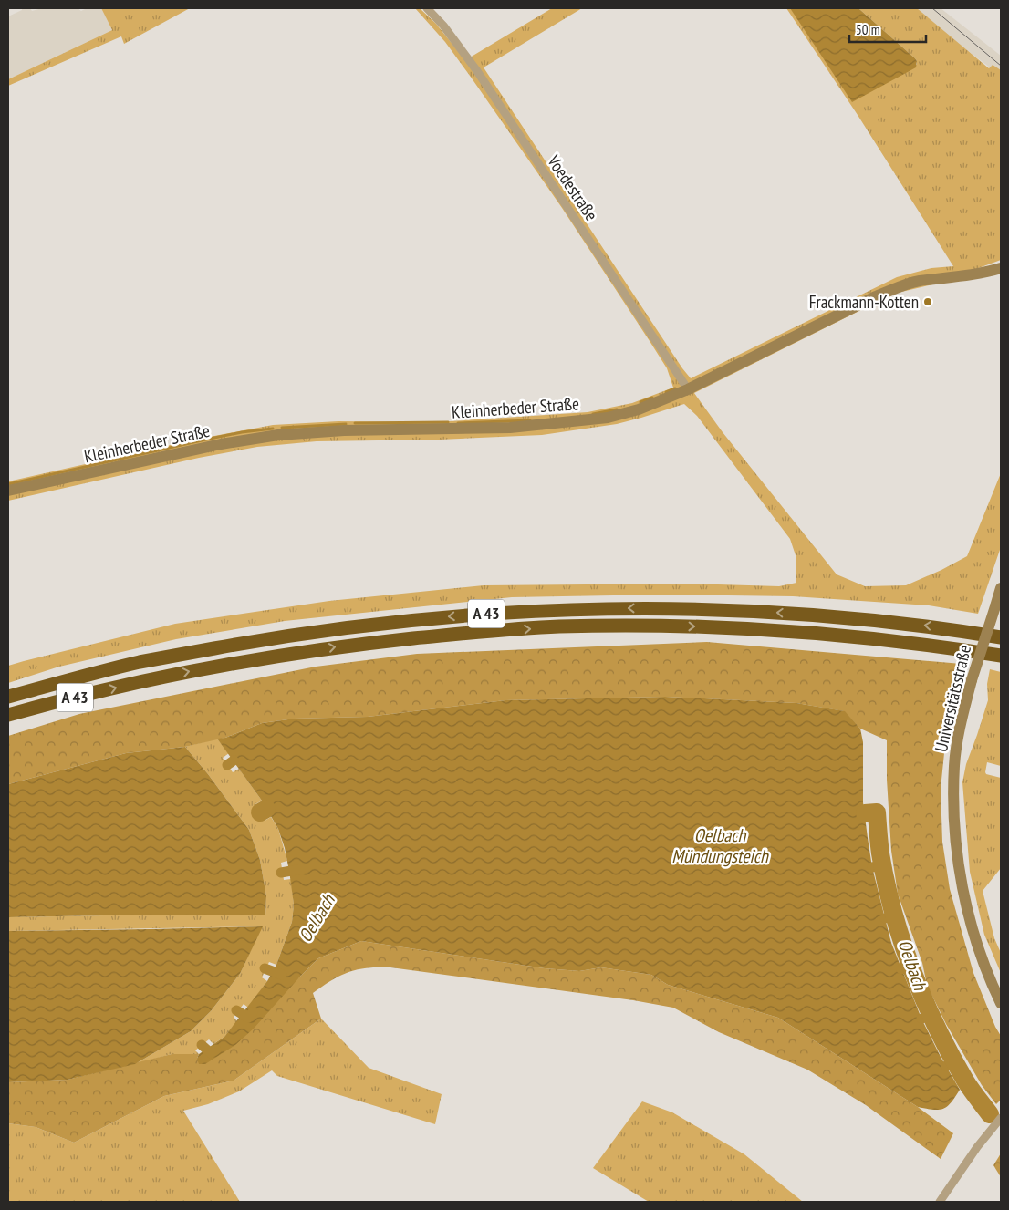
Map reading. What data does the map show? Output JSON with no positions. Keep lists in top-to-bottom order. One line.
{"streets":{"highway":["A 43"],"street":["Voedestraße","Kleinherbeder Straße","Universitätsstraße"]},"crossings":[["Voedestraße","Kleinherbeder Straße"]],"water":["Oelbach Mündungsteich","Oelbach"],"places":["Frackmann-Kotten"],"scale_bar":"50 m"}
